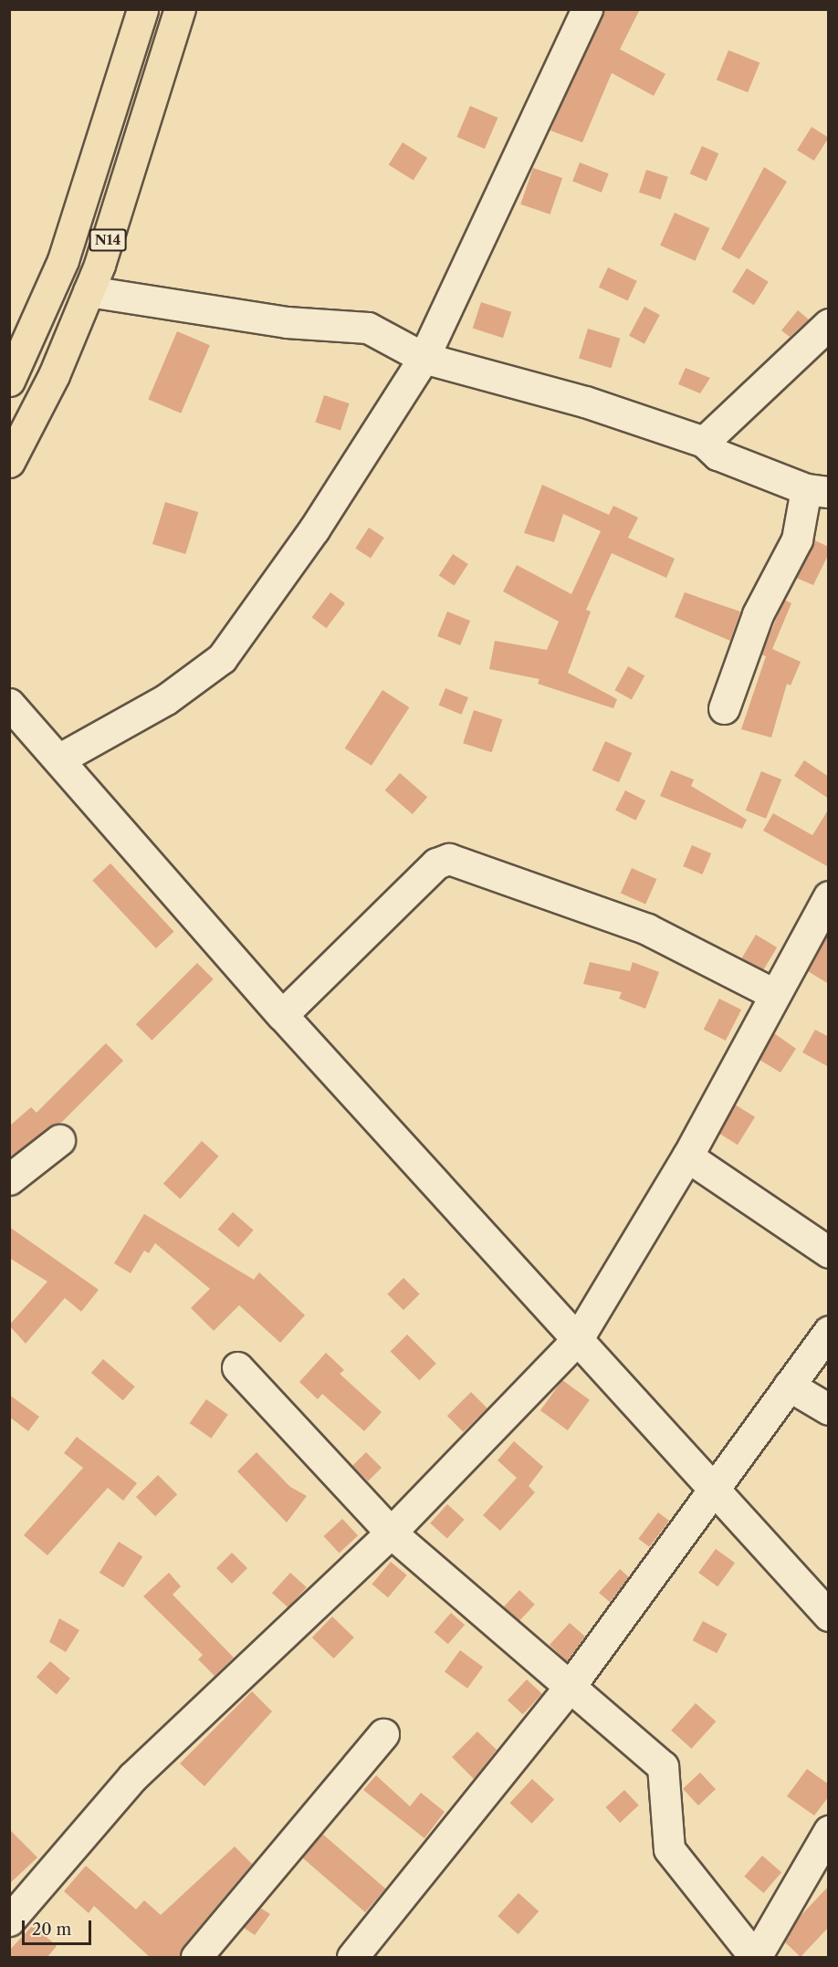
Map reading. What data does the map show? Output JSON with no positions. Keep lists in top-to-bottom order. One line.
{"streets":{"main road":["N14"]},"scale_bar":"20 m"}
